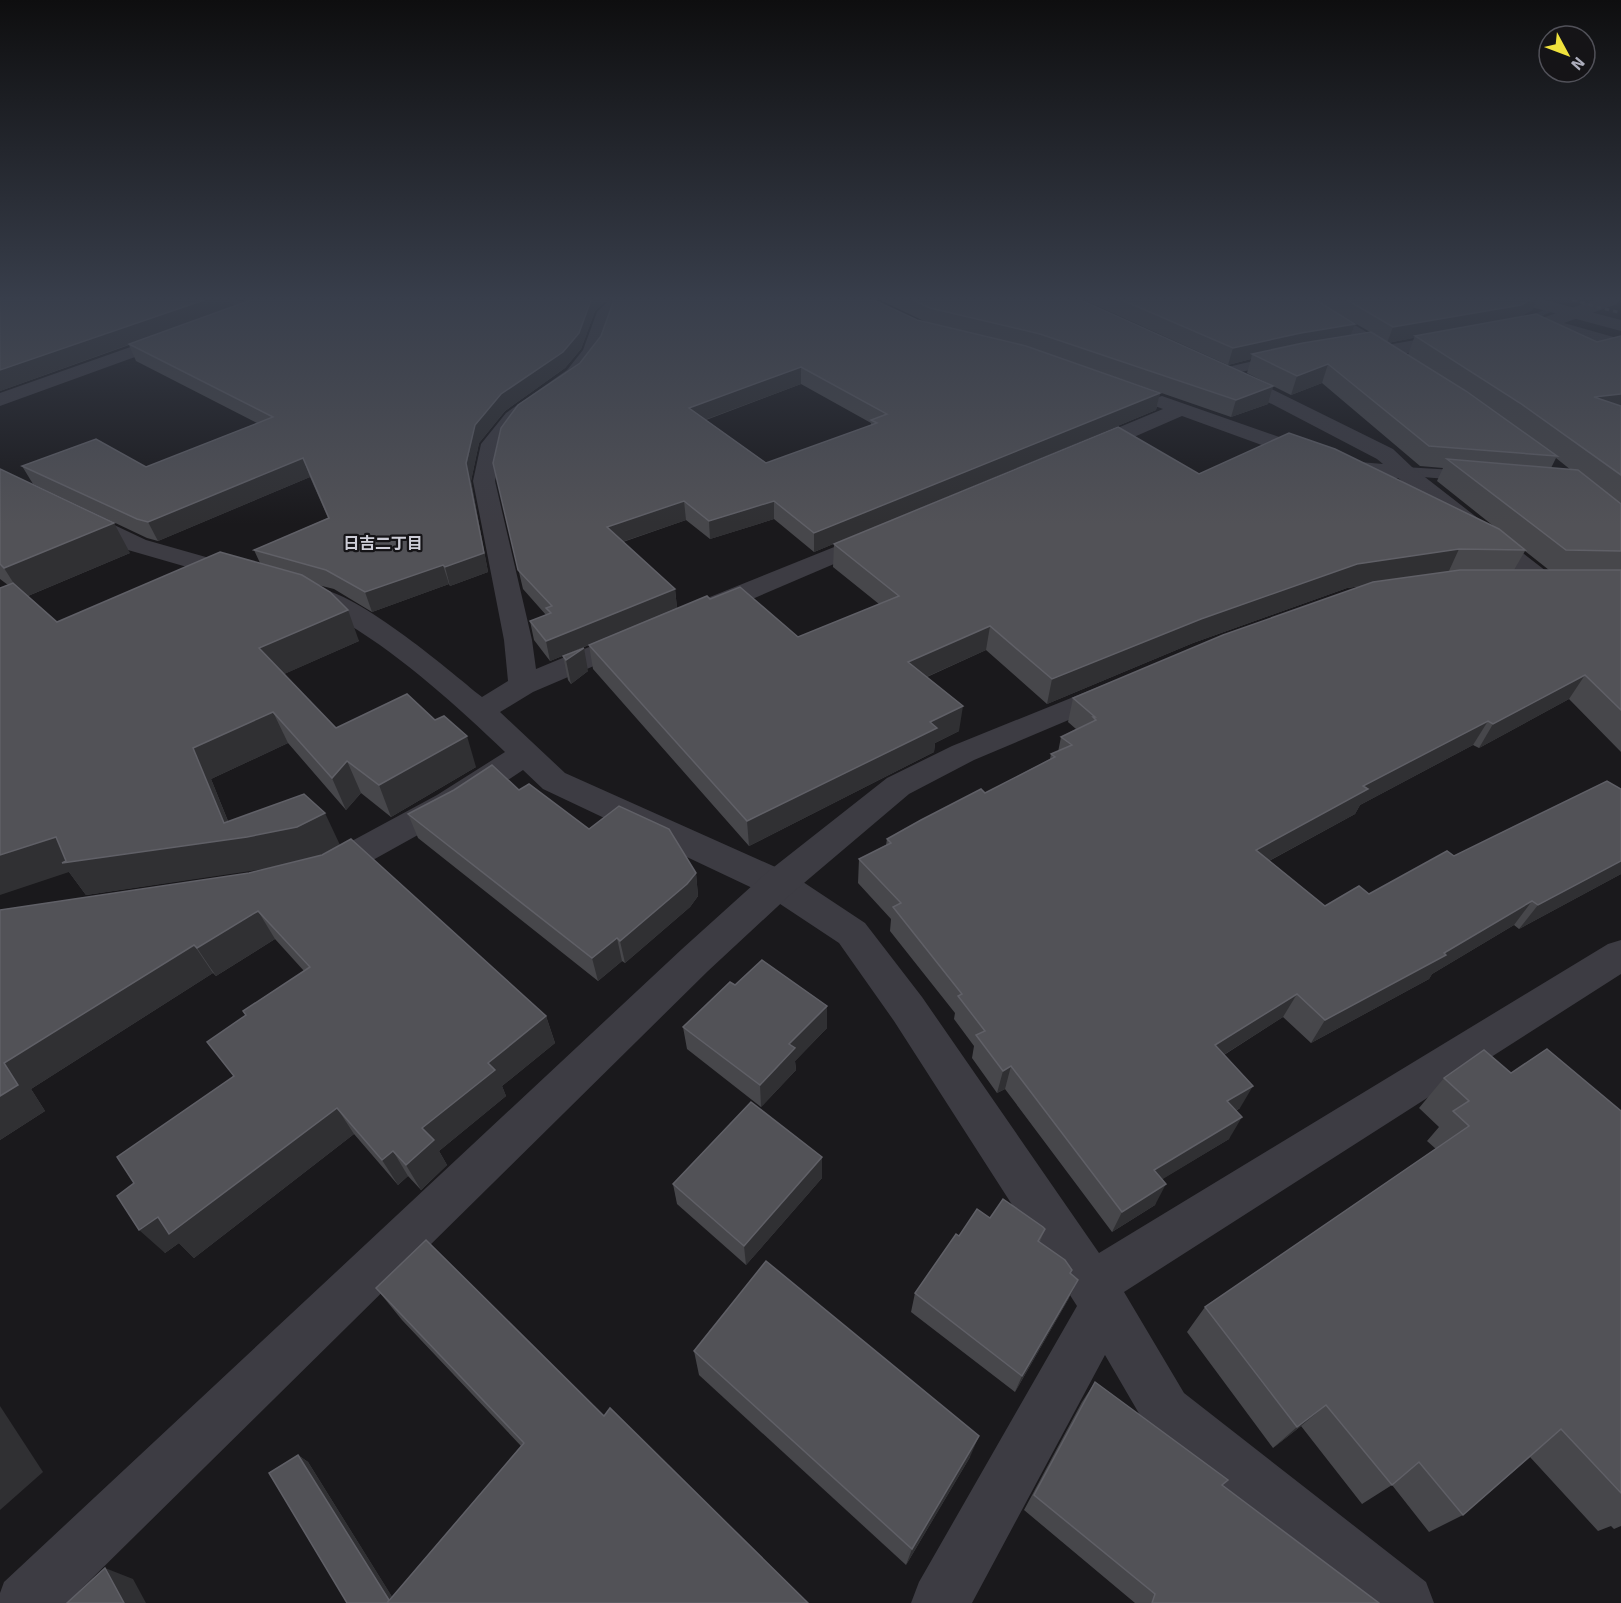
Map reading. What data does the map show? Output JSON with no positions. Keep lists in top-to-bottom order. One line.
{"districts":["日吉二丁目"],"north":"bottom right"}
